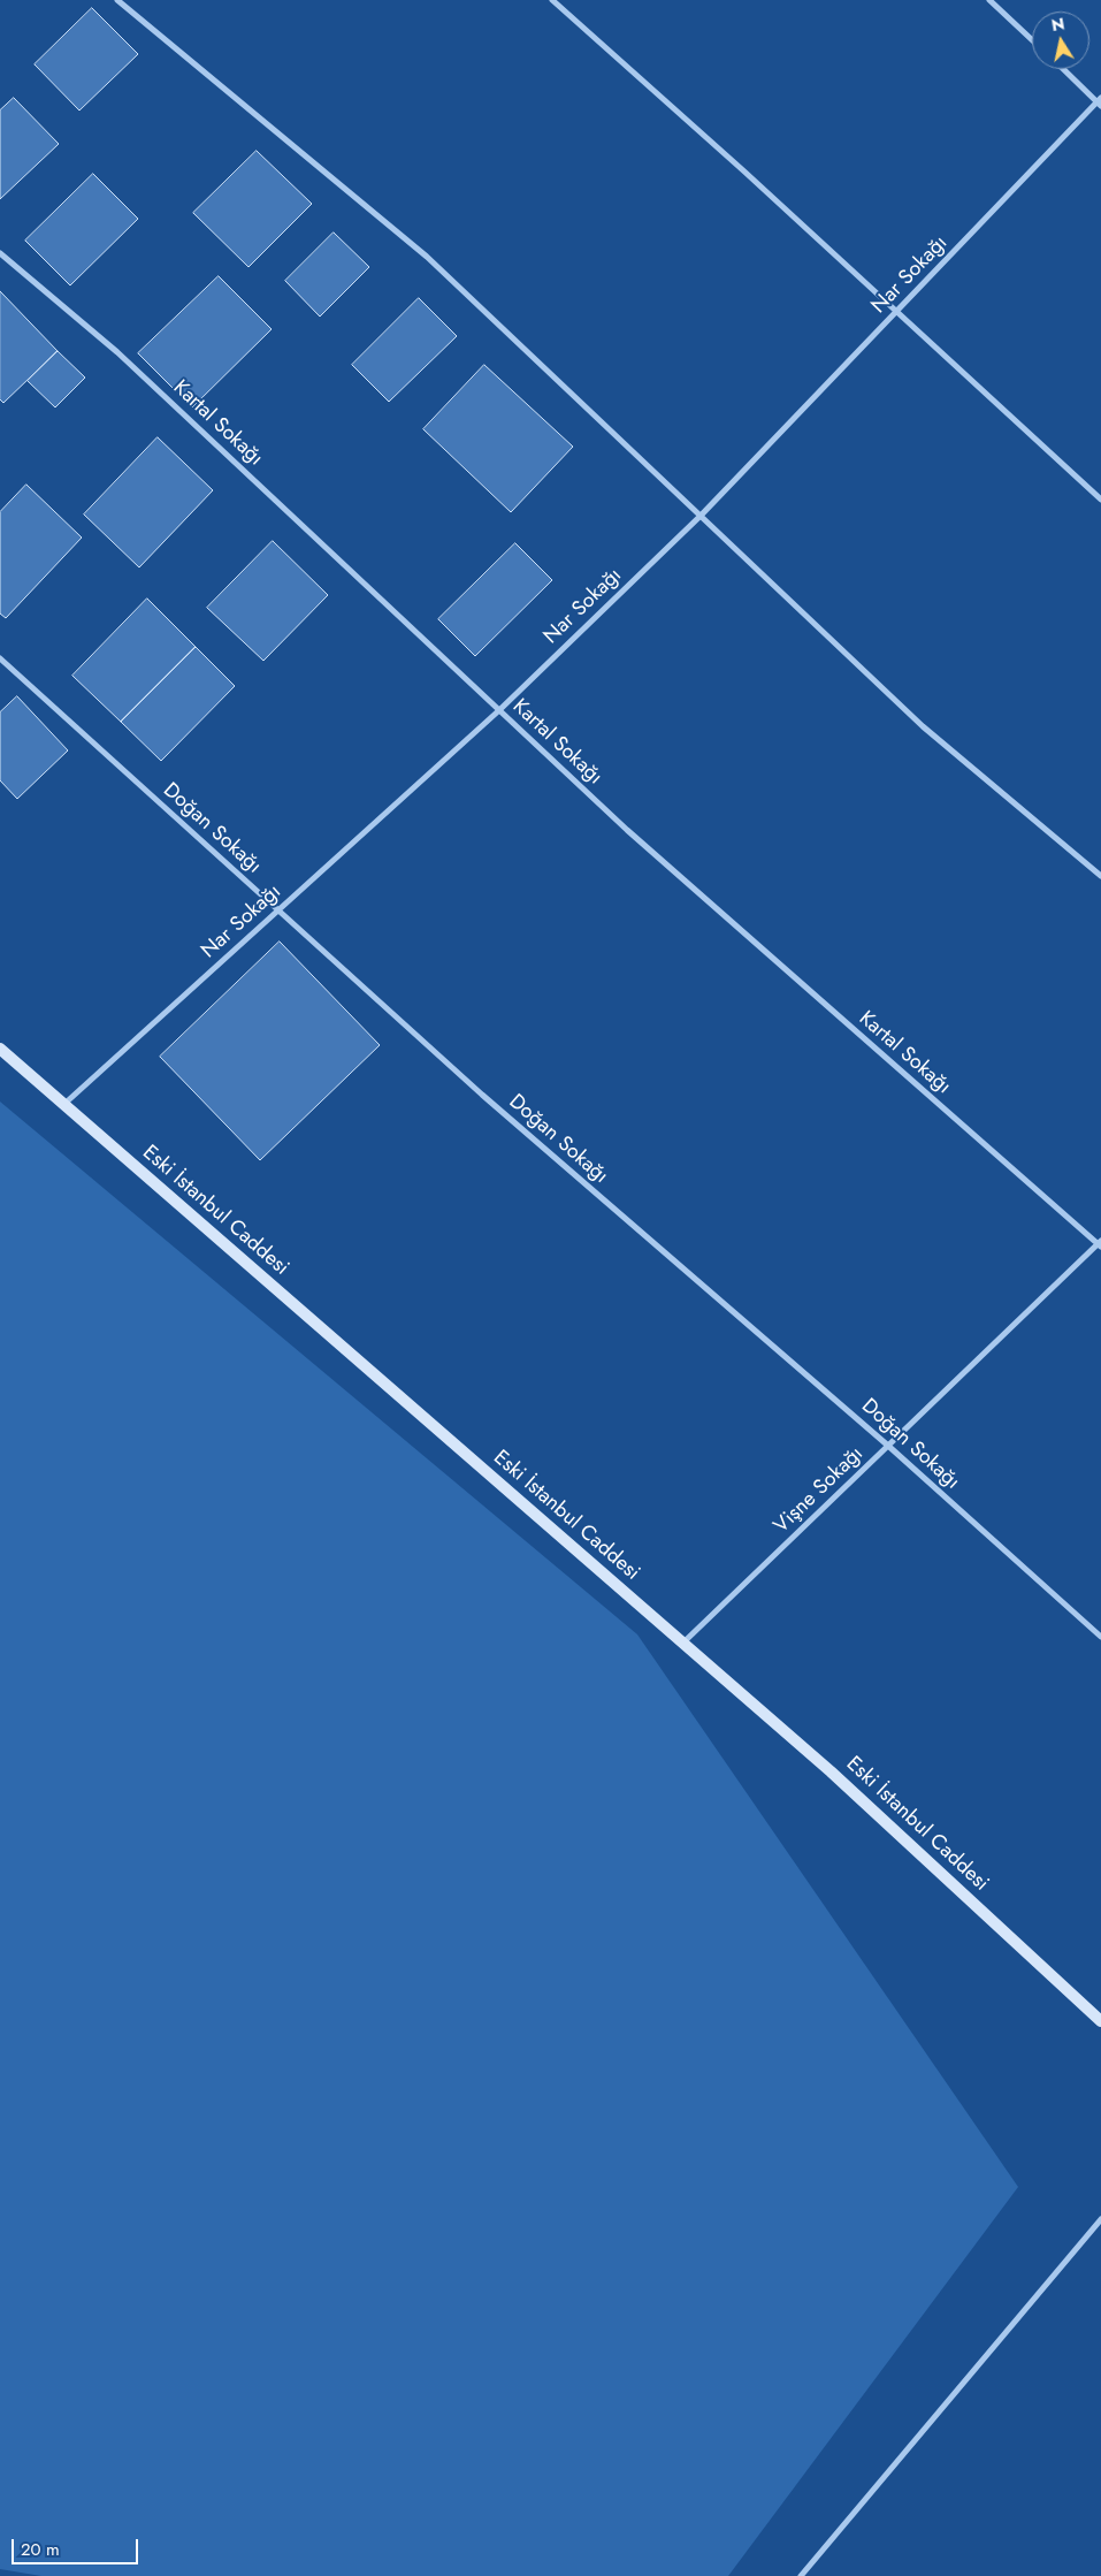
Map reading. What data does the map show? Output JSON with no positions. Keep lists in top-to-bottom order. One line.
{"streets":{"main road":["Eski İstanbul Caddesi"],"street":["Nar Sokağı","Kartal Sokağı","Doğan Sokağı","Vişne Sokağı"]},"crossings":[["Nar Sokağı","Kartal Sokağı"],["Nar Sokağı","Doğan Sokağı"],["Nar Sokağı","Eski İstanbul Caddesi"],["Kartal Sokağı","Vişne Sokağı"],["Doğan Sokağı","Vişne Sokağı"],["Eski İstanbul Caddesi","Vişne Sokağı"]],"scale_bar":"20 m","north":"top"}
